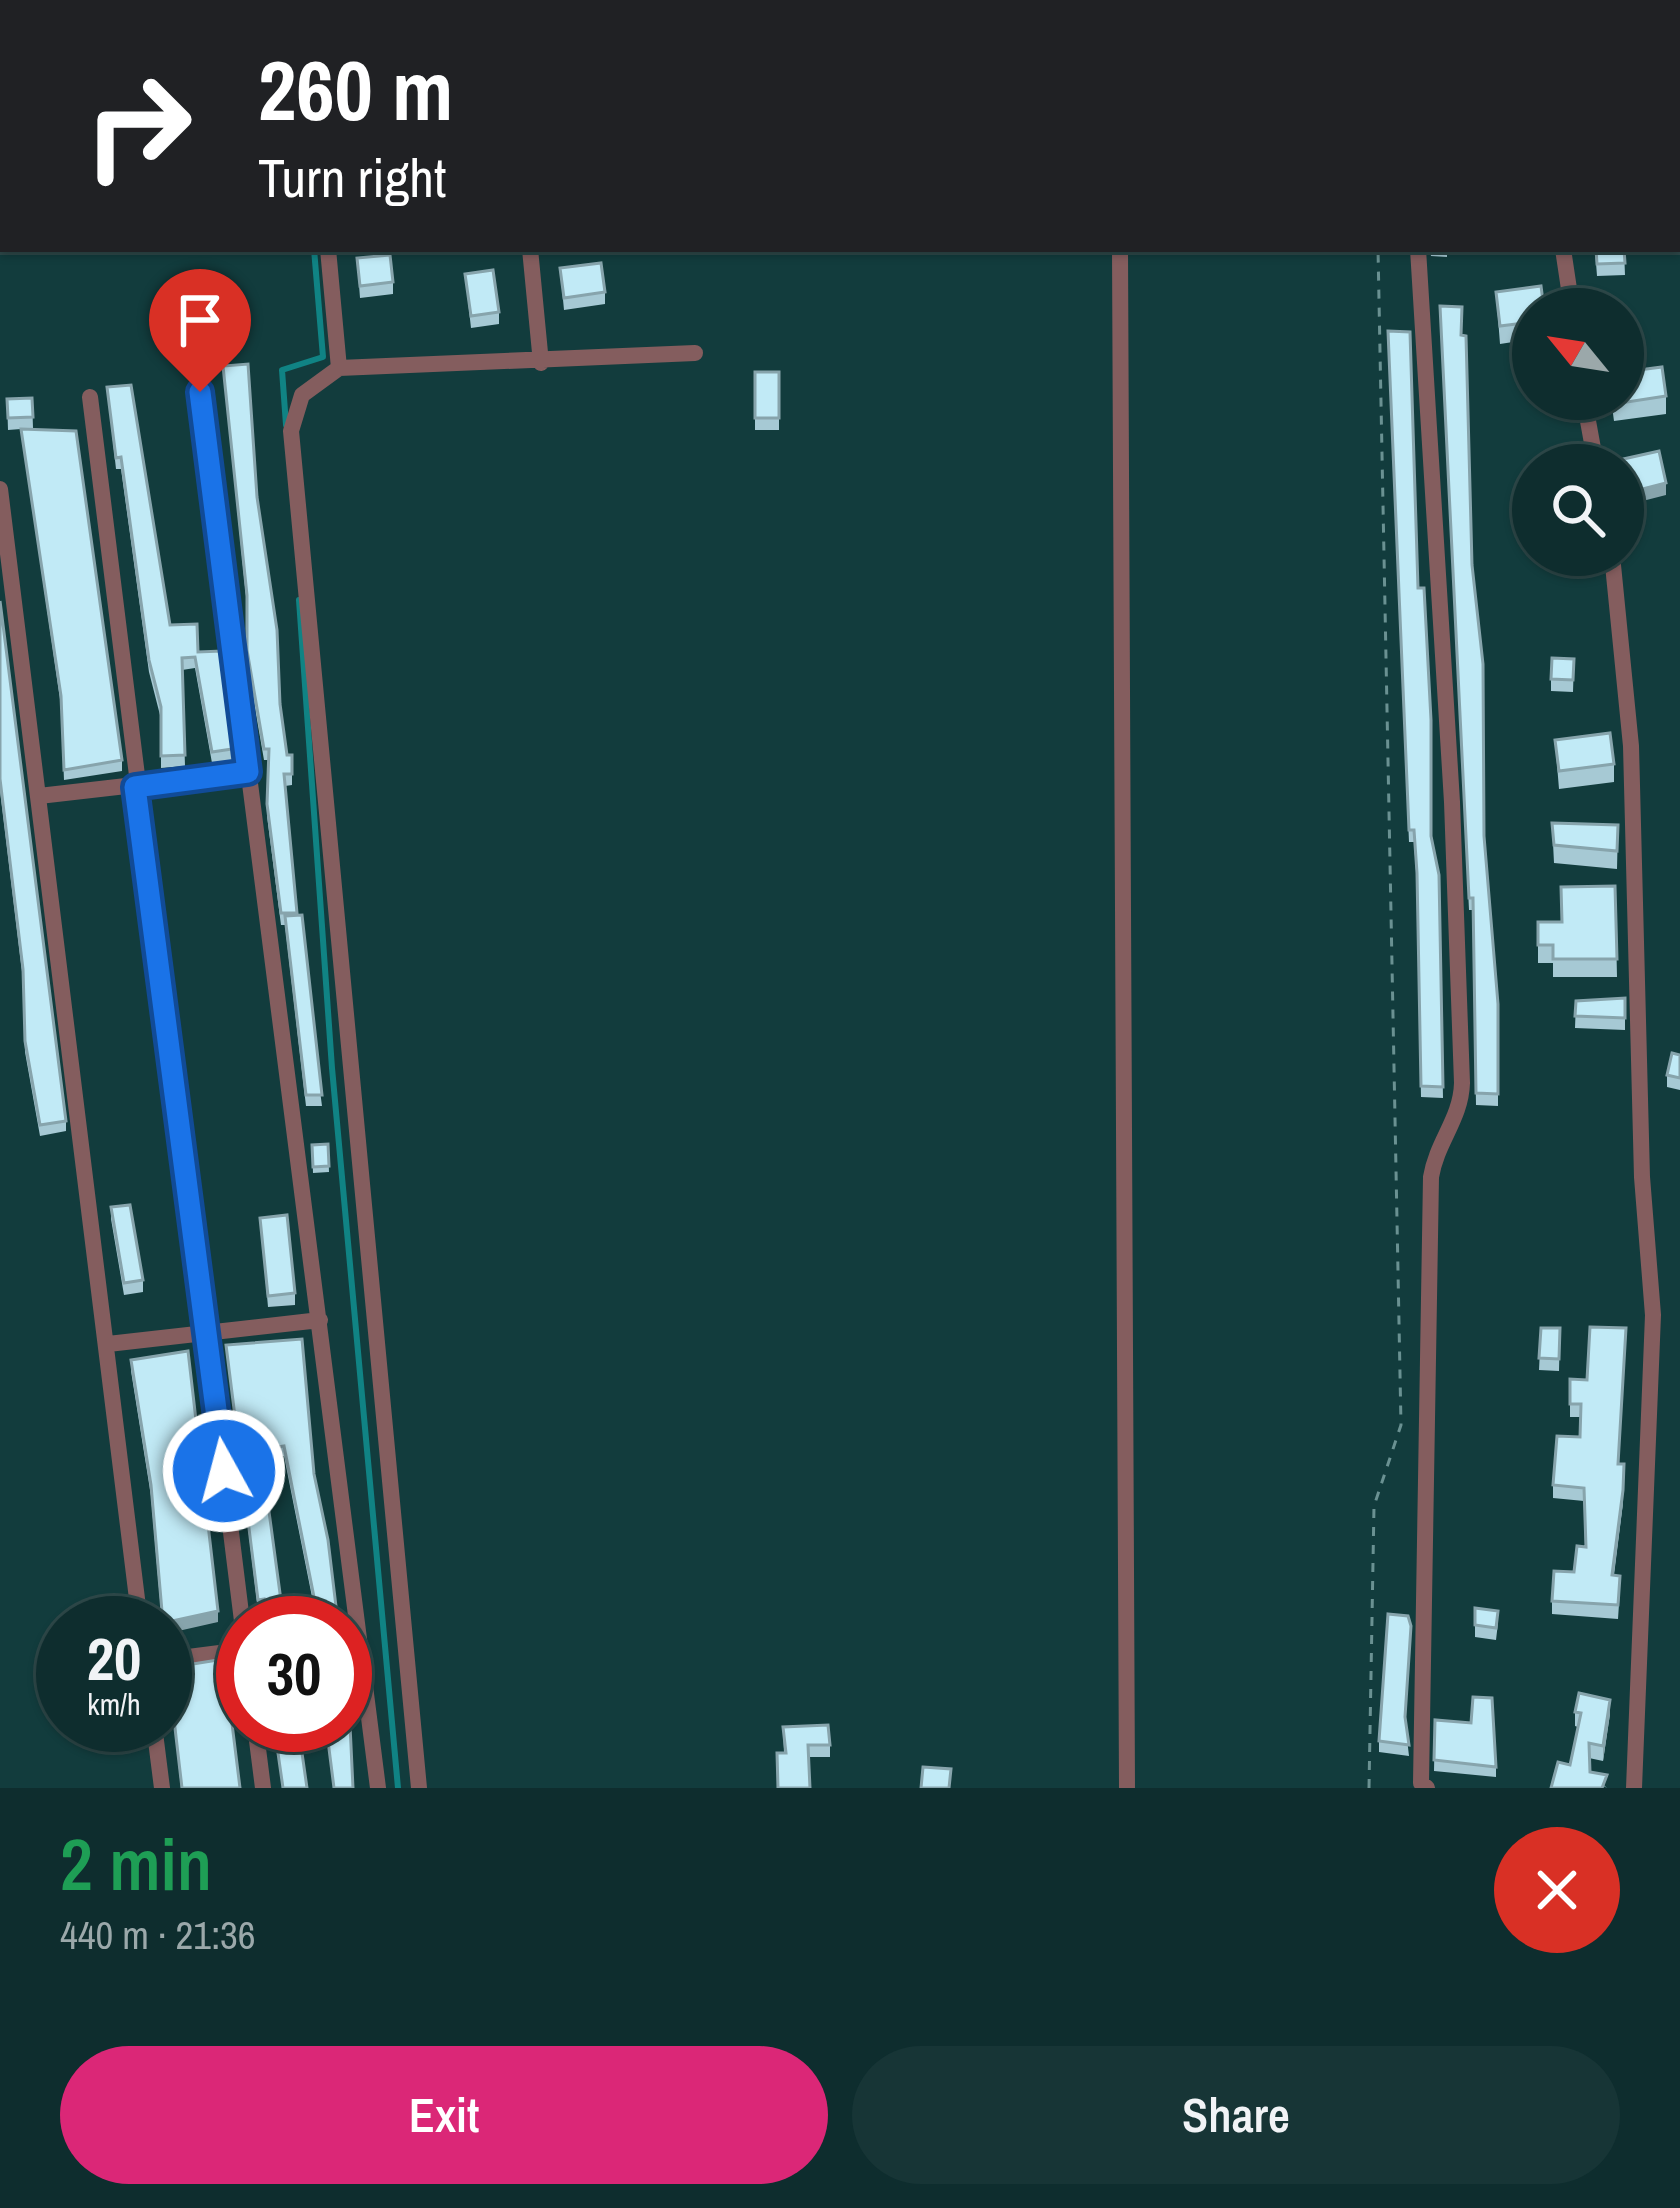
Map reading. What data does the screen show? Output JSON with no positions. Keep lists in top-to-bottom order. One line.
{"north":"top left","page":{"turn":["260 m","Turn right"],"speed":"20 km/h","limit":"30","heading":["2 min","440 m · 21:36"],"buttons":["Exit","Share"]}}
